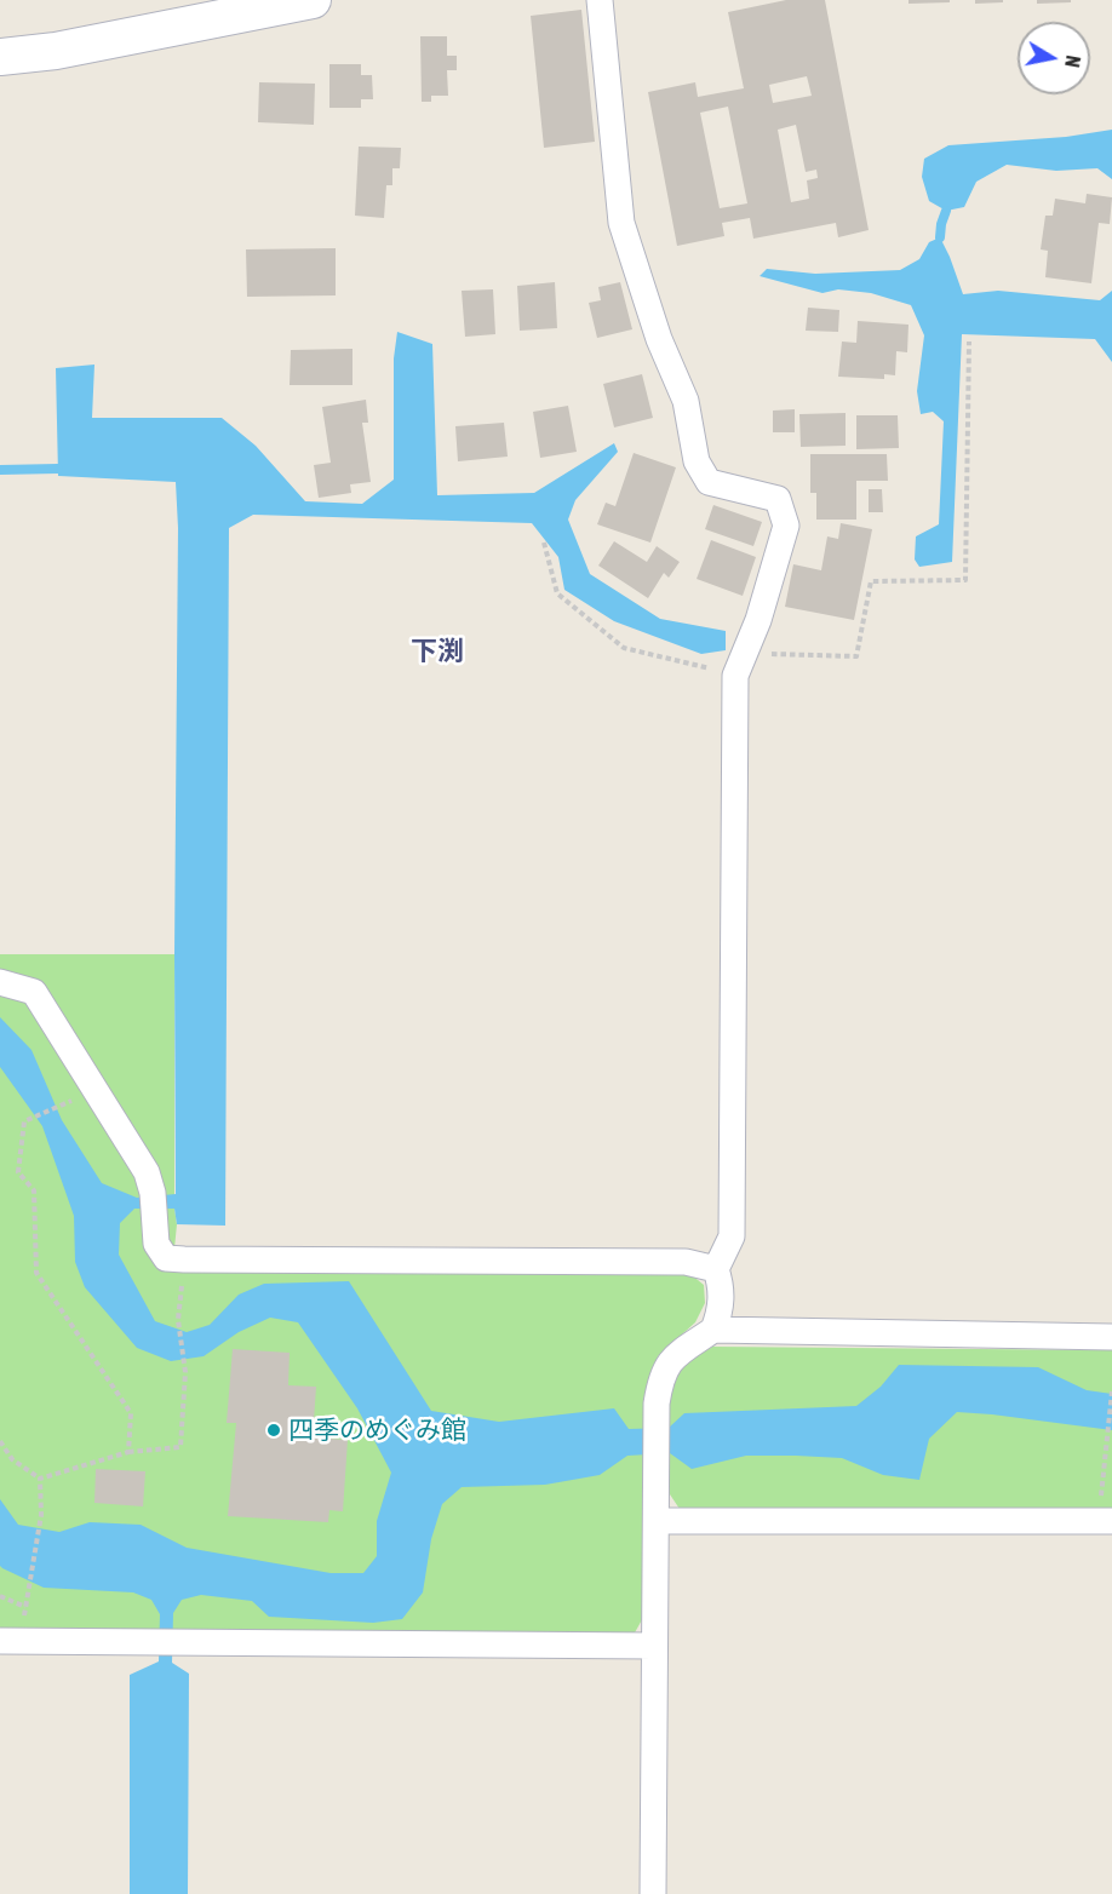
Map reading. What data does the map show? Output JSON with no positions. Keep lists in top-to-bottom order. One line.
{"districts":["下渕"],"places":["四季のめぐみ館"],"north":"right"}
